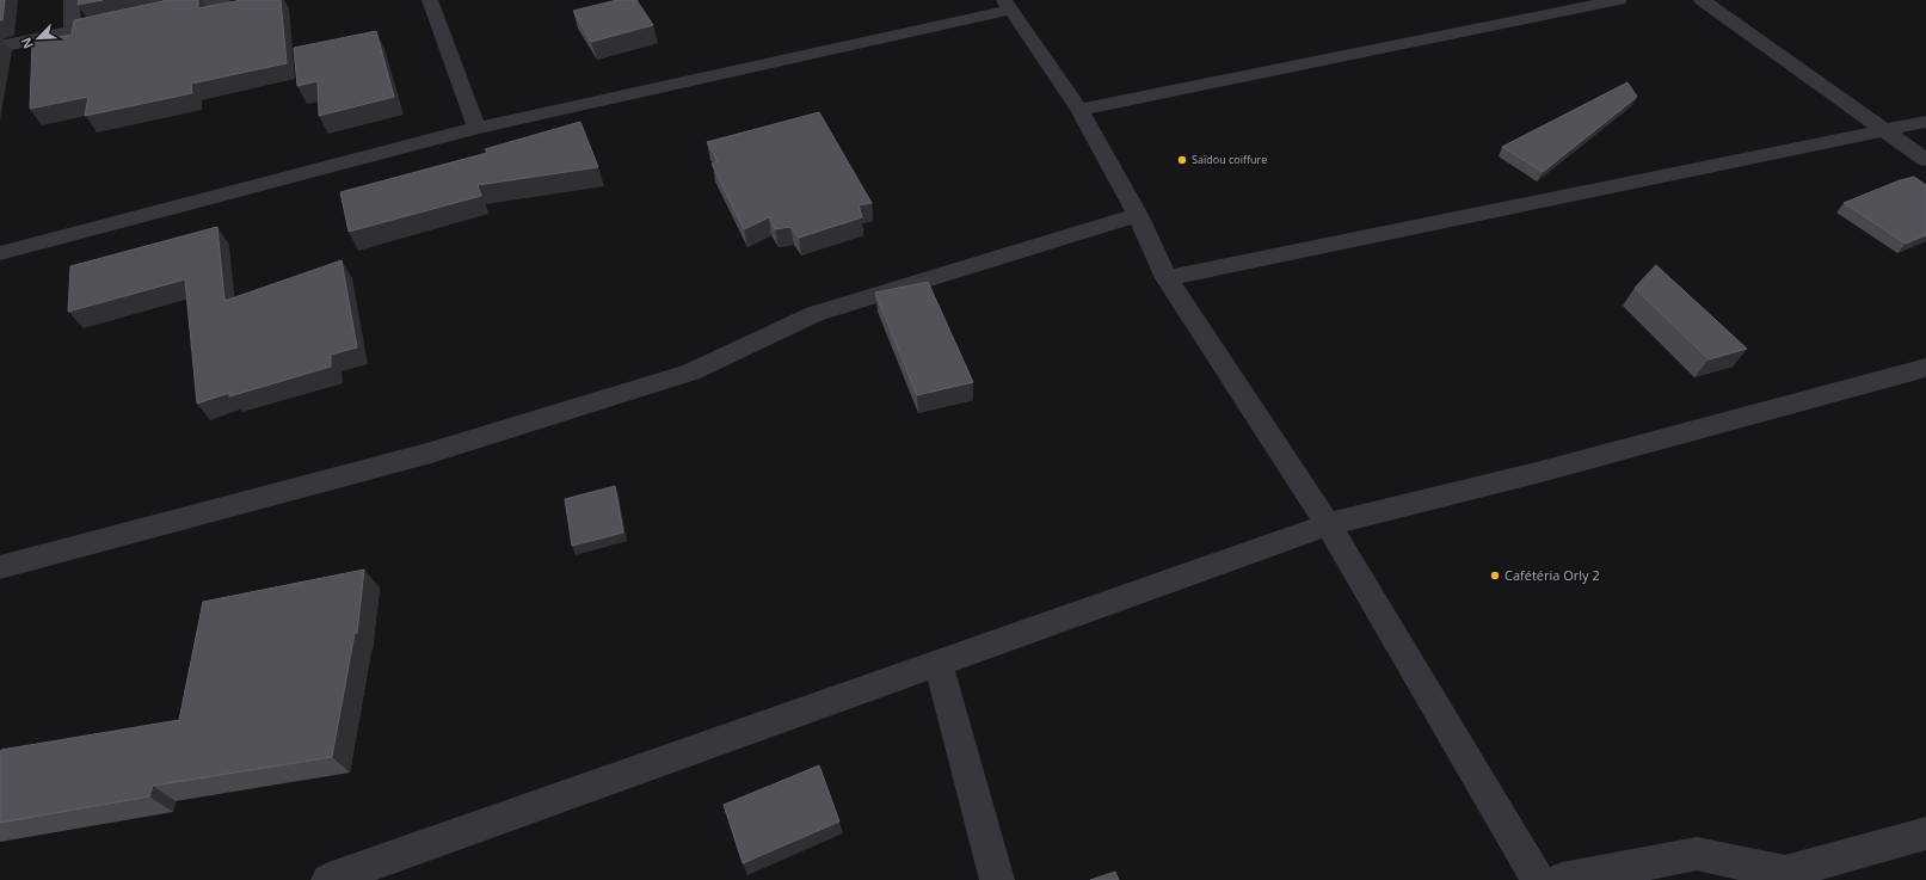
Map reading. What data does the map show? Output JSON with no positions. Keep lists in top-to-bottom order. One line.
{"places":["Saïdou coiffure","Cafétéria Orly 2"],"north":"bottom left"}
